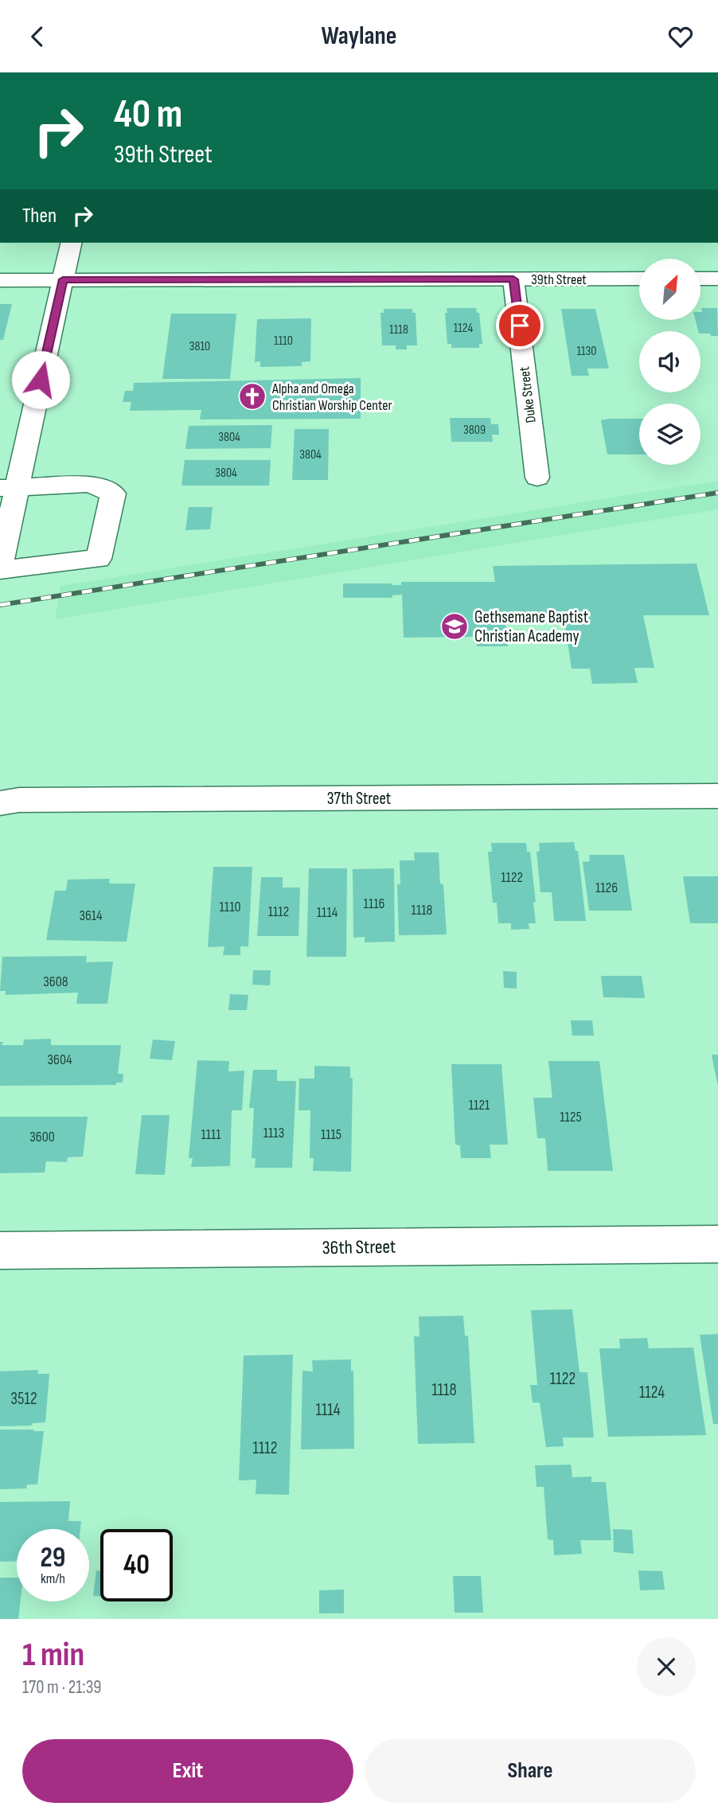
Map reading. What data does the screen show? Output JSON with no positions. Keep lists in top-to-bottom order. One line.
{"streets":{"street":["39th Street","Duke Street","37th Street","36th Street"]},"crossings":[["39th Street","Duke Street"]],"places":{"church":["Alpha and Omega Christian Worship Center"],"school or university":["Gethsemane Baptist Christian Academy"]},"house_numbers":["1124","1118","1110","3810","1130","3809","3804","3804","3804","1122","1126","1116","1110","1118","1112","1114","3614","3608","3604","1121","1125","1113","1111","1115","3600","1122","1118","1124","3512","1114","1112"],"north":"top right","page":{"header":"Waylane","turn":["40 m","39th Street"],"then":"Then","speed":"29 km/h","limit":"40","heading":["1 min","170 m · 21:39"],"buttons":["Exit","Share"]}}
